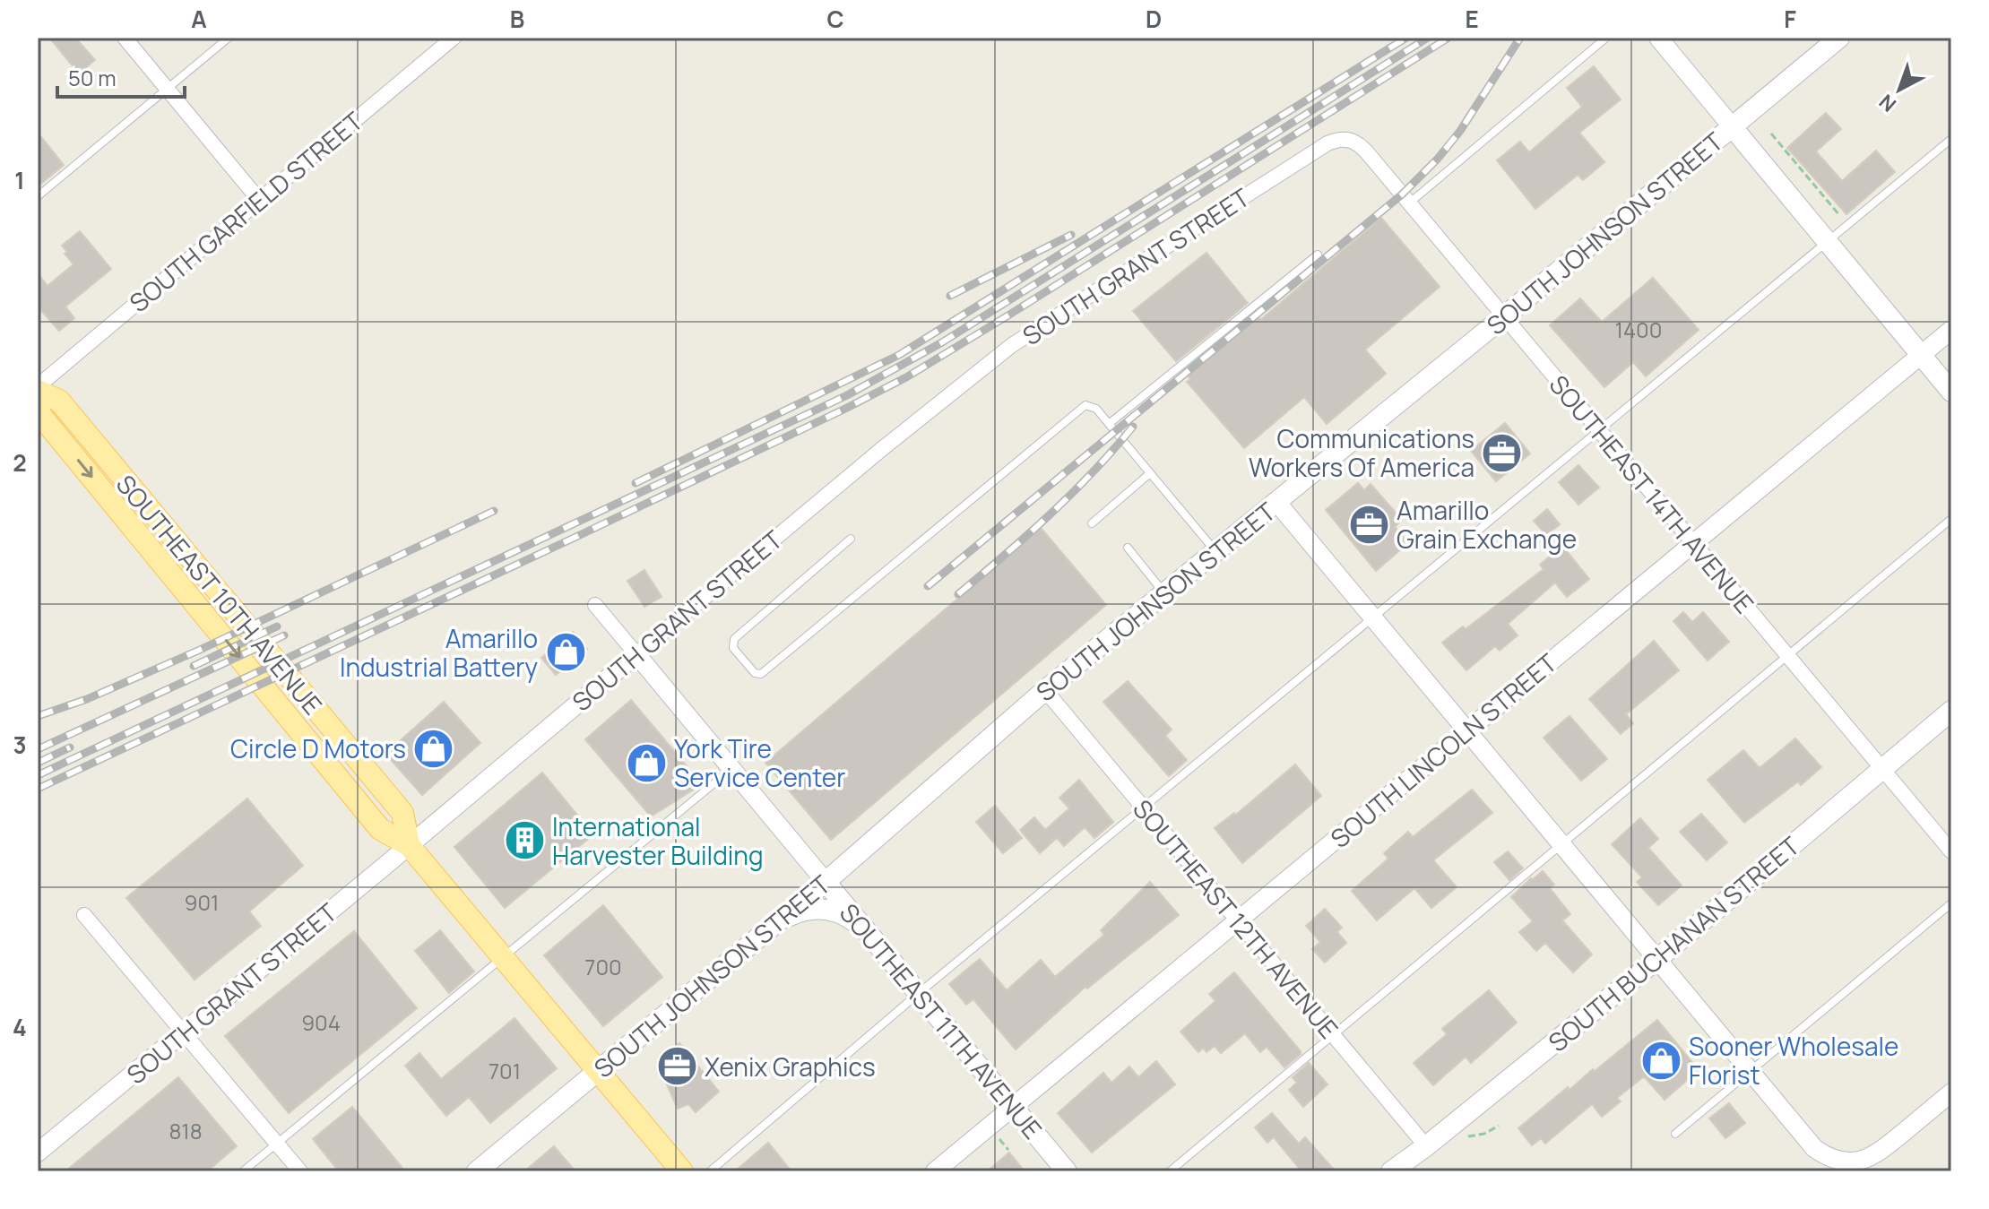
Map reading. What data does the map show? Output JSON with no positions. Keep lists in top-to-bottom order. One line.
{"streets":{"main road":["SOUTH JOHNSON STREET","SOUTHEAST 10TH AVENUE","SOUTH BUCHANAN STREET","SOUTHEAST 11TH AVENUE"],"street":["SOUTH GARFIELD STREET","SOUTH GRANT STREET","SOUTHEAST 14TH AVENUE","SOUTH LINCOLN STREET","SOUTHEAST 12TH AVENUE"]},"crossings":[["SOUTH GARFIELD STREET","SOUTHEAST 10TH AVENUE"],["SOUTH JOHNSON STREET","SOUTHEAST 14TH AVENUE"],["SOUTH JOHNSON STREET","SOUTHEAST 10TH AVENUE"],["SOUTH JOHNSON STREET","SOUTHEAST 12TH AVENUE"],["SOUTH JOHNSON STREET","SOUTHEAST 11TH AVENUE"],["SOUTH GRANT STREET","SOUTHEAST 14TH AVENUE"],["SOUTH GRANT STREET","SOUTHEAST 10TH AVENUE"],["SOUTH GRANT STREET","SOUTHEAST 11TH AVENUE"],["SOUTHEAST 14TH AVENUE","SOUTH LINCOLN STREET"],["SOUTHEAST 14TH AVENUE","SOUTH BUCHANAN STREET"],["SOUTH LINCOLN STREET","SOUTHEAST 12TH AVENUE"],["SOUTH LINCOLN STREET","SOUTHEAST 11TH AVENUE"],["SOUTHEAST 12TH AVENUE","SOUTH BUCHANAN STREET"]],"places":{"office":["Communications Workers Of America","Amarillo Grain Exchange","Xenix Graphics"],"shop":["Amarillo Industrial Battery","Circle D Motors","York Tire Service Center","Sooner Wholesale Florist"],"building":["International Harvester Building"]},"house_numbers":["1400","901","700","904","701","818"],"scale_bar":"50 m","north":"bottom left","grid":{"columns":["A","B","C","D","E","F"],"rows":["1","2","3","4"]}}
